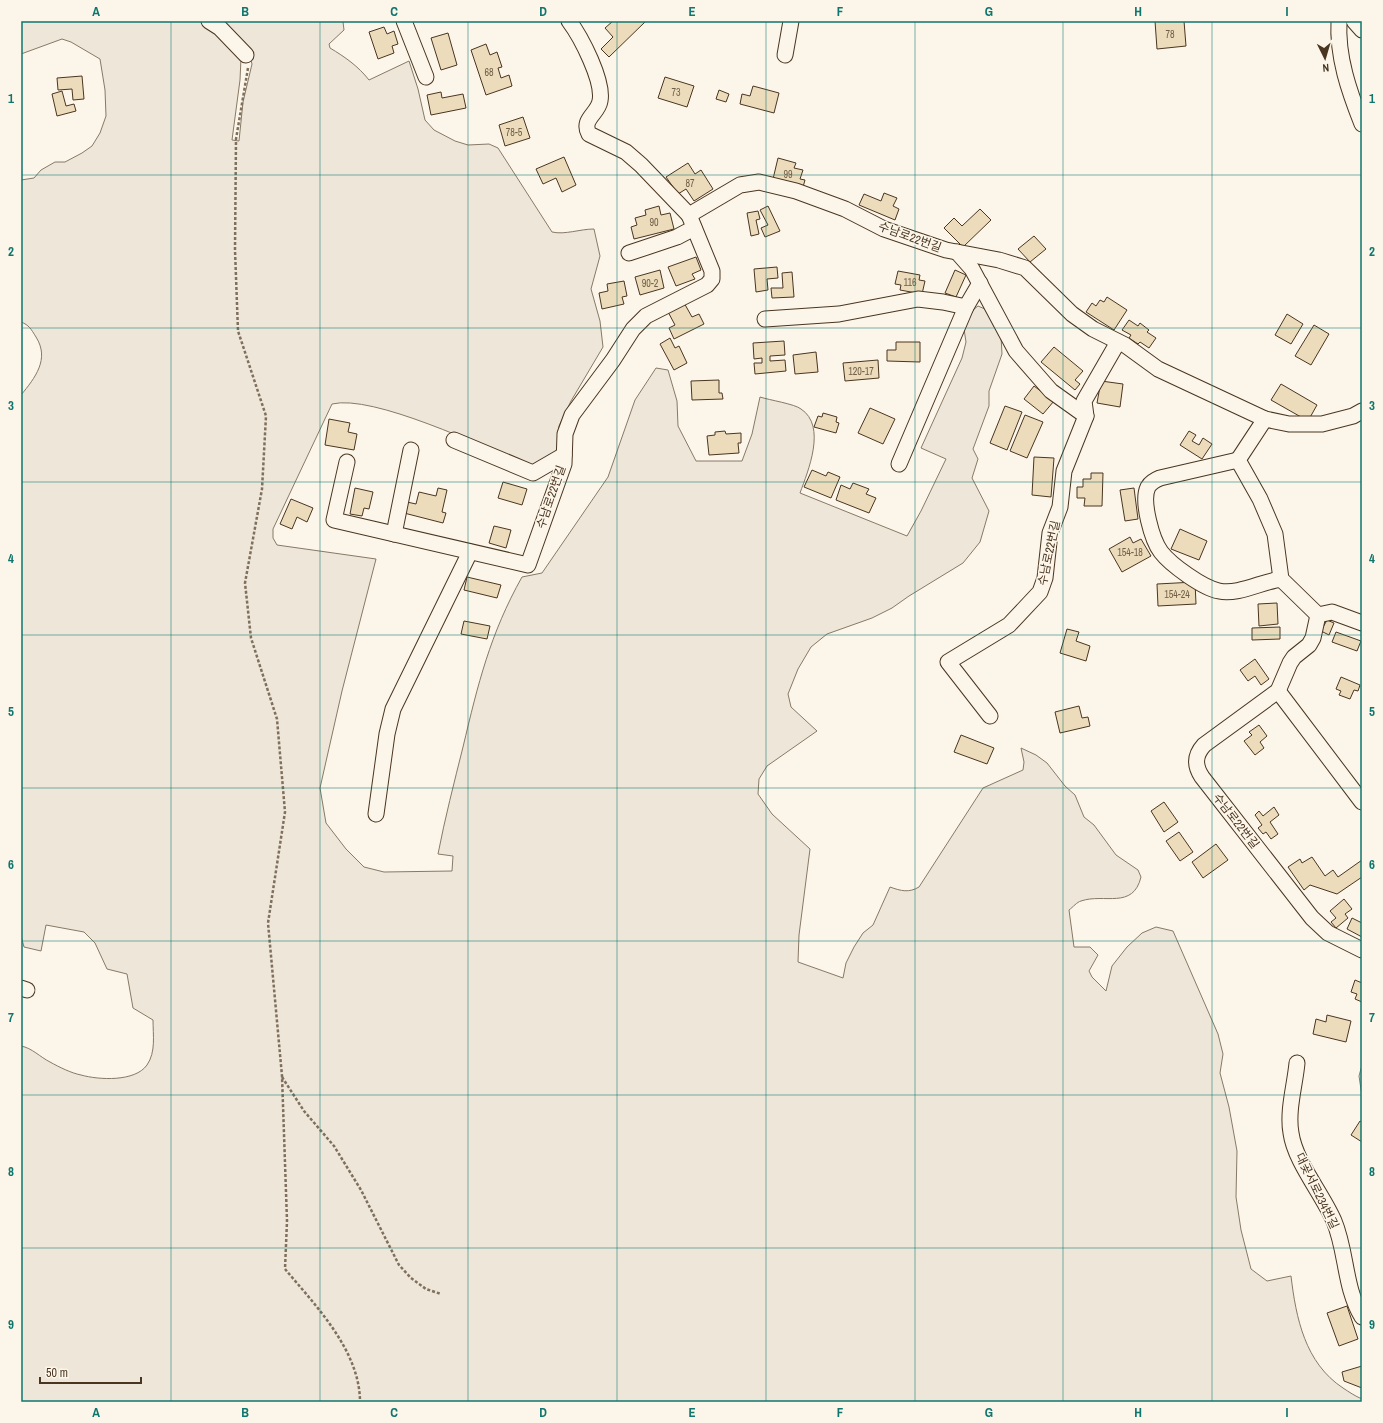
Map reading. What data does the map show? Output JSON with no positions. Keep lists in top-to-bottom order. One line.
{"streets":{"street":["수남로22번길","대곶서로234번길"]},"house_numbers":["78","68","73","78-5","99","87","90","116","90-2","120-17","154-18","154-24"],"scale_bar":"50 m","north":"bottom","grid":{"columns":["A","B","C","D","E","F","G","H","I"],"rows":["1","2","3","4","5","6","7","8","9"]}}
